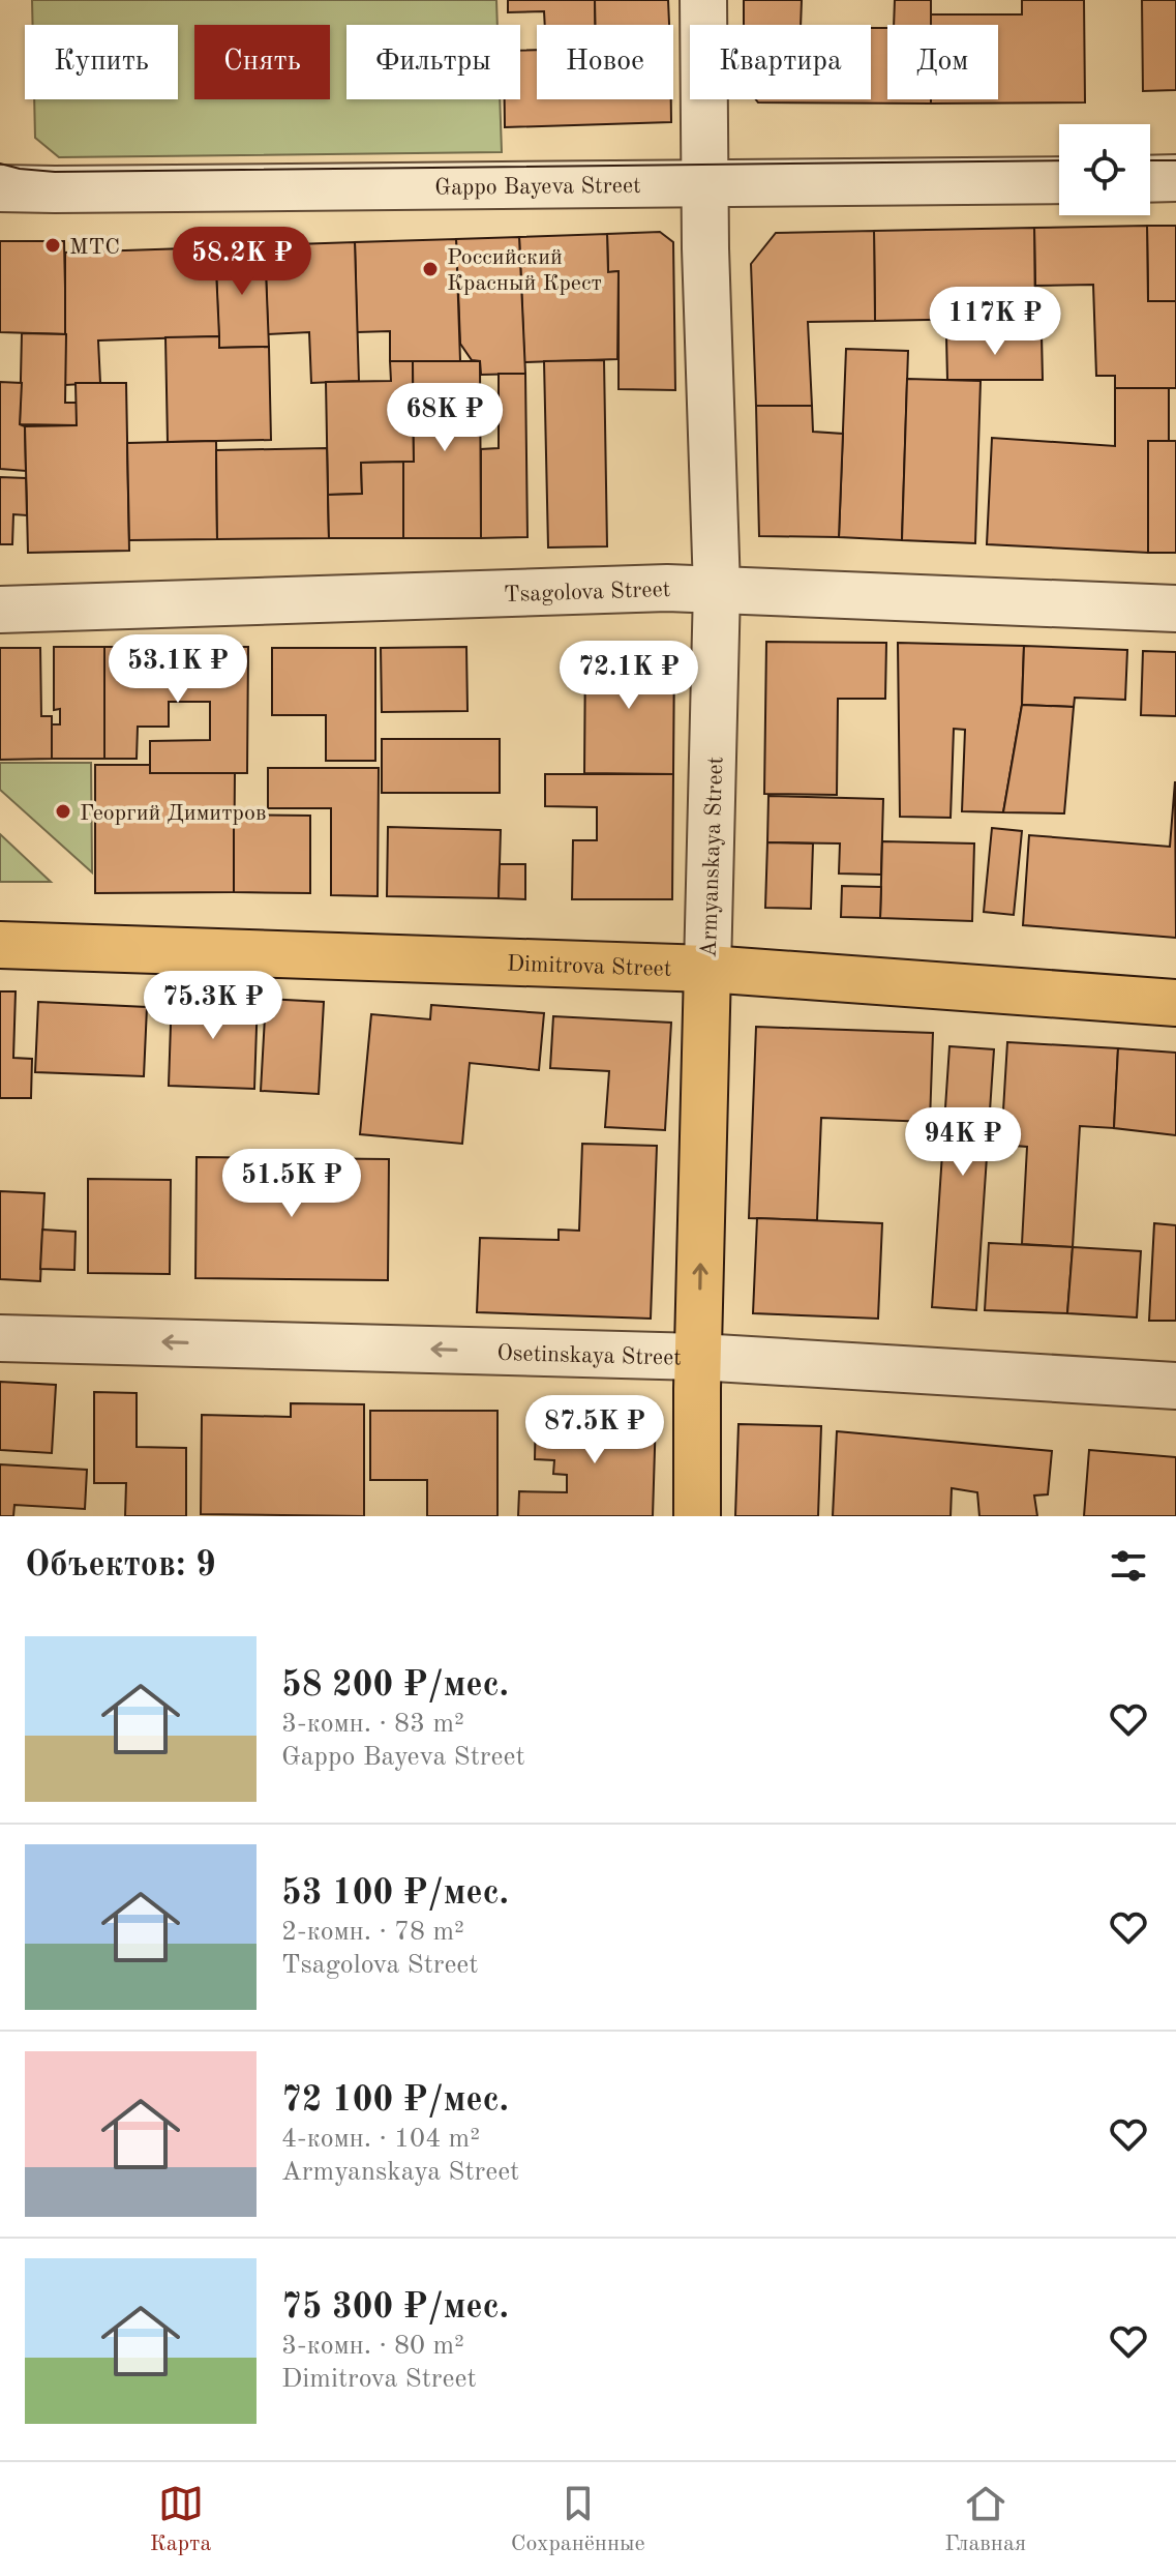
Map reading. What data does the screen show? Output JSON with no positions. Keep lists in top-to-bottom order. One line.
{"streets":{"main road":["Armyanskaya Street","Dimitrova Street"],"street":["Gappo Bayeva Street","Tsagolova Street","Osetinskaya Street"]},"crossings":[["Gappo Bayeva Street","Armyanskaya Street"],["Tsagolova Street","Armyanskaya Street"],["Armyanskaya Street","Dimitrova Street"],["Armyanskaya Street","Osetinskaya Street"]],"one_way":["Osetinskaya Street"],"places":["МТС","Российский Красный Крест","Георгий Димитров"],"page":{"chip":["Купить","Снять","Фильтры","Новое","Квартира","Дом"],"price":["58.2K ₽","117K ₽","68K ₽","53.1K ₽","72.1K ₽","75.3K ₽","94K ₽","51.5K ₽","87.5K ₽"],"heading":"Объектов: 9","list":[{"name":"58 200 ₽/мес.","note":"3-комн. · 83 m² · Gappo Bayeva Street"},{"name":"53 100 ₽/мес.","note":"2-комн. · 78 m² · Tsagolova Street"},{"name":"72 100 ₽/мес.","note":"4-комн. · 104 m² · Armyanskaya Street"},{"name":"75 300 ₽/мес.","note":"3-комн. · 80 m² · Dimitrova Street"}],"tabs":["Карта","Сохранённые","Главная"]}}
